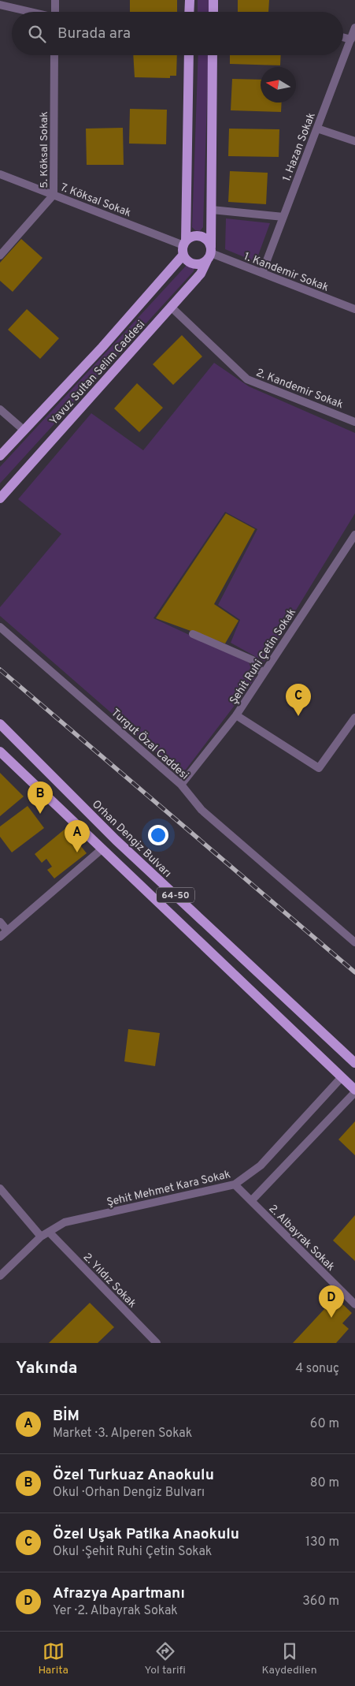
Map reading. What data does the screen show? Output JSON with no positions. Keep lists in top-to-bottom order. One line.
{"streets":{"main road":["Yavuz Sultan Selim Caddesi","Orhan Dengiz Bulvarı","64-50"],"street":["1. Hazan Sokak","5. Köksal Sokak","7. Köksal Sokak","1. Kandemir Sokak","2. Kandemir Sokak","Şehit Ruhi Çetin Sokak","Turgut Özal Caddesi","Şehit Mehmet Kara Sokak","2. Albayrak Sokak","2. Yıldız Sokak"]},"crossings":[["1. Hazan Sokak","1. Kandemir Sokak"],["5. Köksal Sokak","7. Köksal Sokak"],["7. Köksal Sokak","1. Kandemir Sokak"],["7. Köksal Sokak","Yavuz Sultan Selim Caddesi"],["1. Kandemir Sokak","Yavuz Sultan Selim Caddesi"],["Yavuz Sultan Selim Caddesi","2. Kandemir Sokak"],["Şehit Ruhi Çetin Sokak","Turgut Özal Caddesi"],["64-50","Şehit Mehmet Kara Sokak"],["Şehit Mehmet Kara Sokak","2. Albayrak Sokak"],["Şehit Mehmet Kara Sokak","2. Yıldız Sokak"]],"north":"left","page":{"search":"Burada ara","pins":["C","B","A","D"],"heading":["Yakında","4 sonuç"],"list":[{"mark":"A","name":"BİM","note":"Market · 3. Alperen Sokak","value":"60 m"},{"mark":"B","name":"Özel Turkuaz Anaokulu","note":"Okul · Orhan Dengiz Bulvarı","value":"80 m"},{"mark":"C","name":"Özel Uşak Patika Anaokulu","note":"Okul · Şehit Ruhi Çetin Sokak","value":"130 m"},{"mark":"D","name":"Afrazya Apartmanı","note":"Yer · 2. Albayrak Sokak","value":"360 m"}],"nav":["Harita","Yol tarifi","Kaydedilen"]}}
